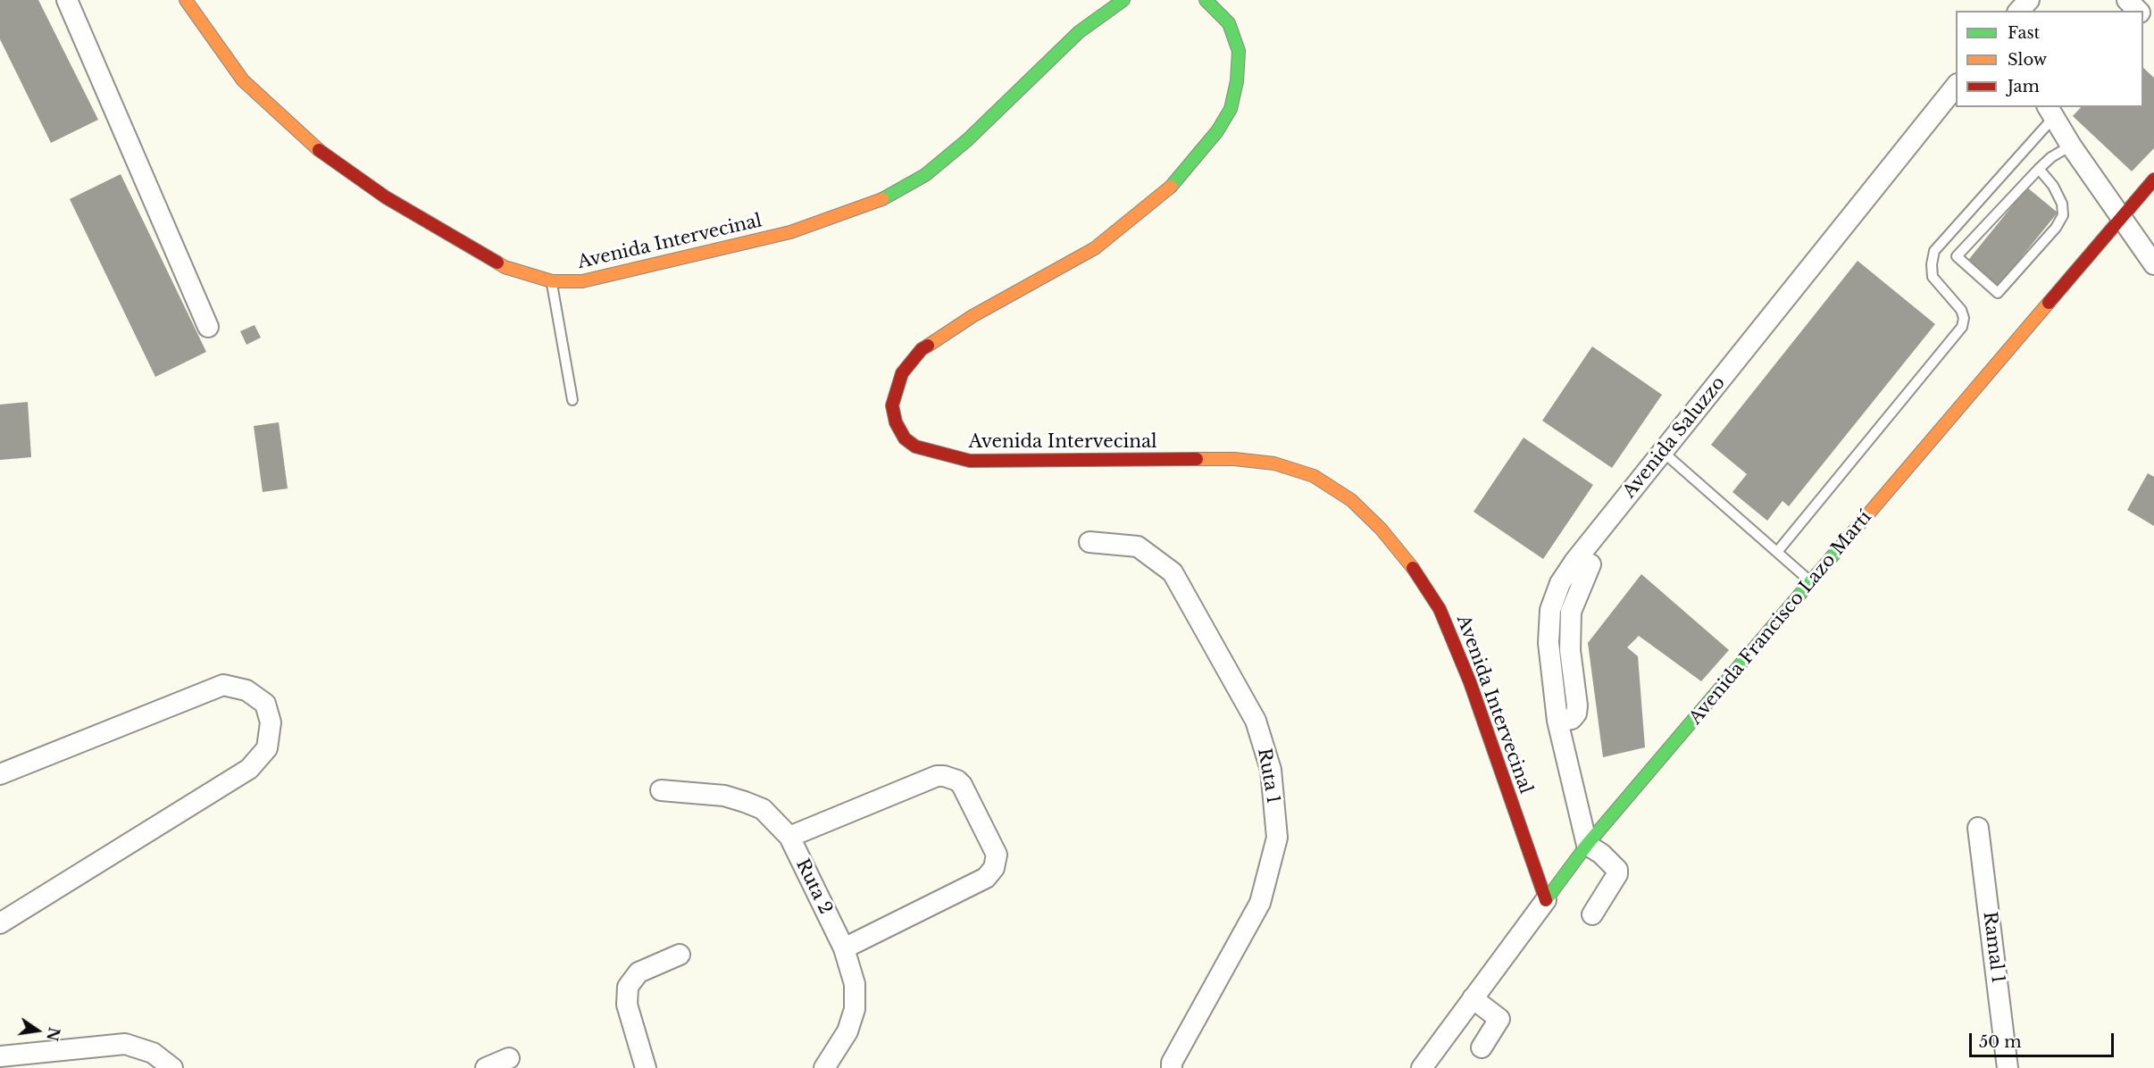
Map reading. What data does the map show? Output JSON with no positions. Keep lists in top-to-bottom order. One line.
{"streets":{"main road":["Avenida Intervecinal","Avenida Francisco Lazo Martí"],"street":["Avenida Saluzzo","Ruta 1","Ruta 2","Ramal 1"]},"crossings":[["Avenida Intervecinal","Avenida Francisco Lazo Martí"],["Avenida Saluzzo","Avenida Francisco Lazo Martí"]],"legend":["Fast","Slow","Jam"],"scale_bar":"50 m","north":"right"}
